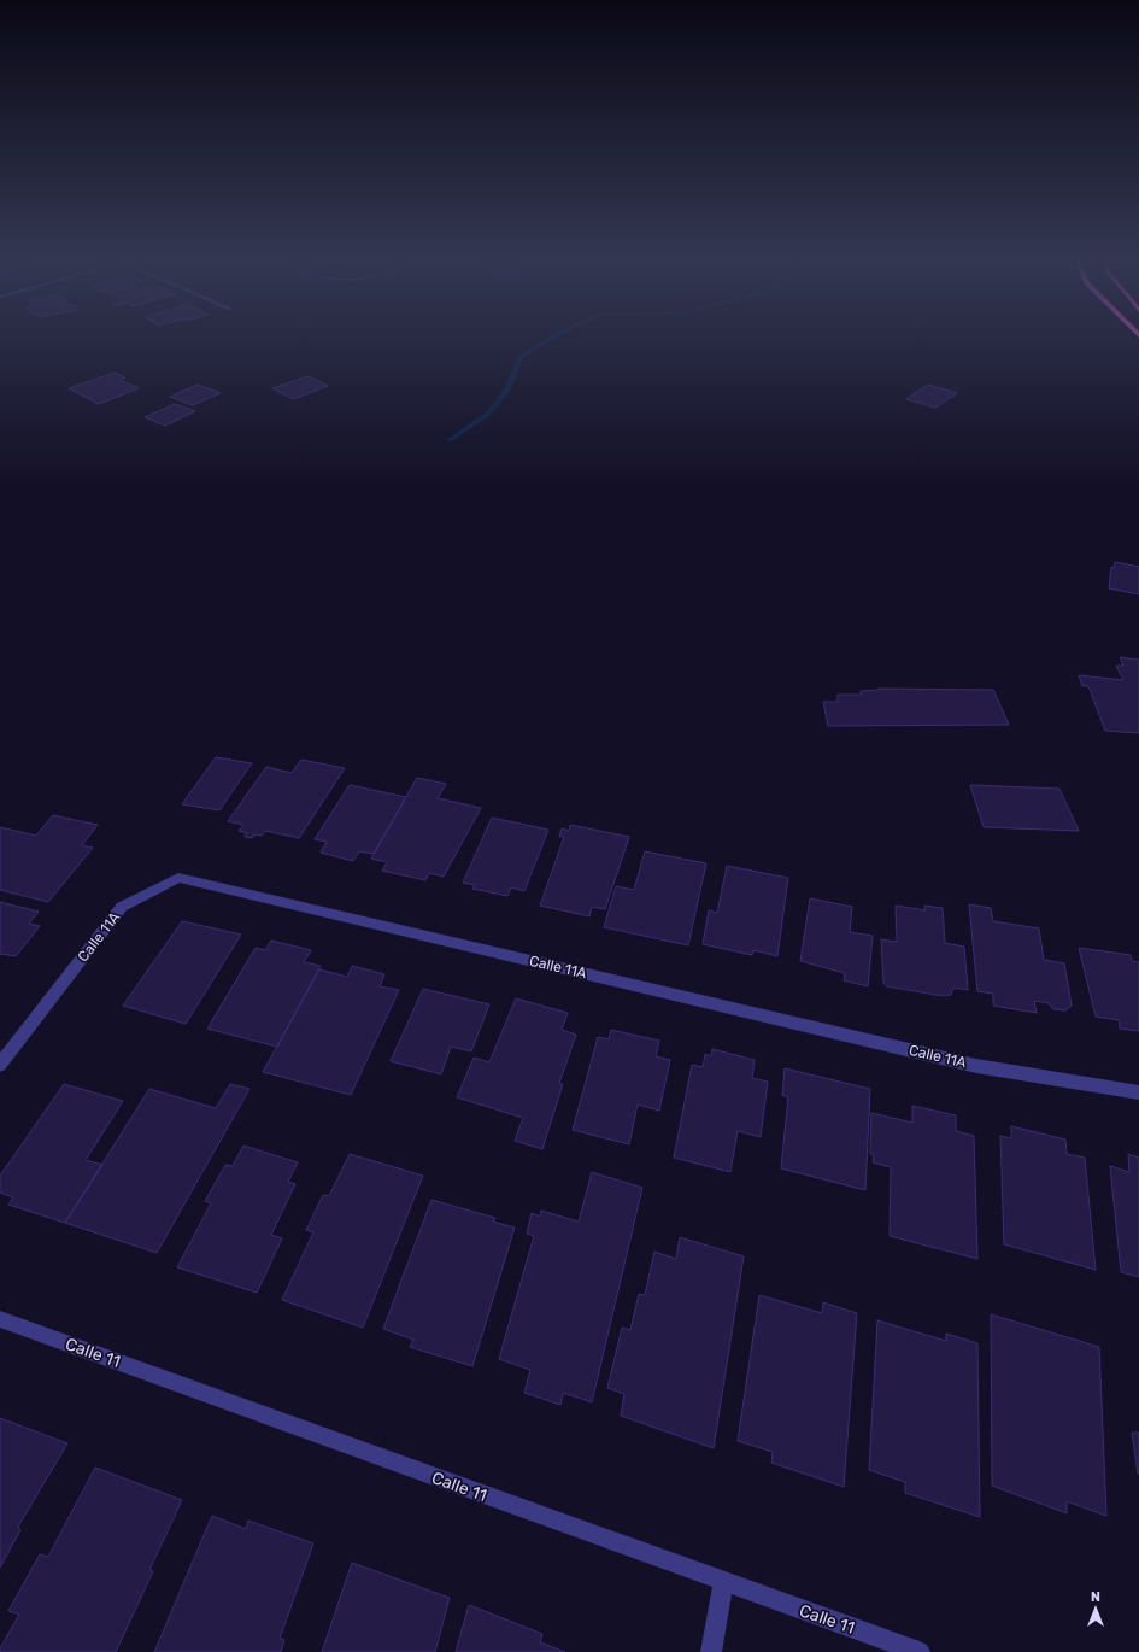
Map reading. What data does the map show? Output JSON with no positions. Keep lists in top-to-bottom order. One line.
{"streets":{"street":["Calle 11A","Calle 11"]},"north":"top"}
